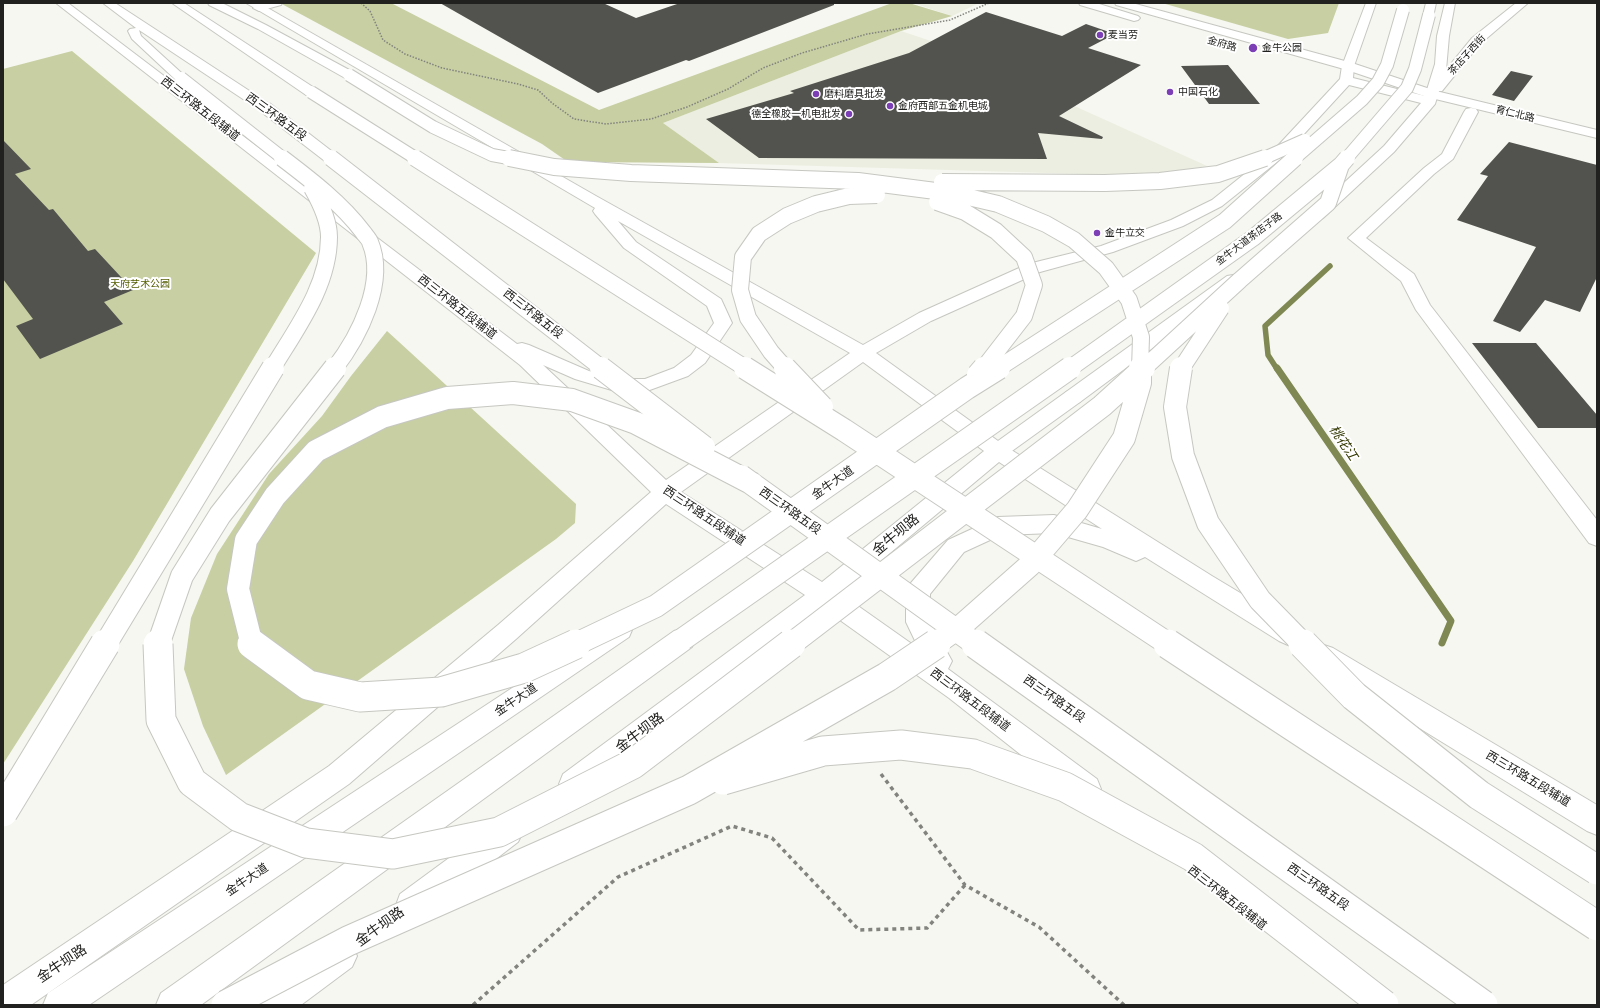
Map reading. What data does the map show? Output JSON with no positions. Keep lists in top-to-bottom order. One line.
{"streets":{"main road":["金府路","茶店子西街","西三环路五段辅道","育仁北路","西三环路五段","金牛大道茶店子路","金牛大道","金牛坝路"]},"crossings":[["金府路","茶店子西街"],["金府路","育仁北路"],["金府路","金牛坝路"],["茶店子西街","育仁北路"],["茶店子西街","金牛坝路"],["西三环路五段辅道","金牛坝路"]],"water":["桃花江"],"parks":["天府艺术公园"],"places":["麦当劳","金牛公园","中国石化","磨料磨具批发","金府西部五金机电城","德全橡胶一机电批发","金牛立交"]}
